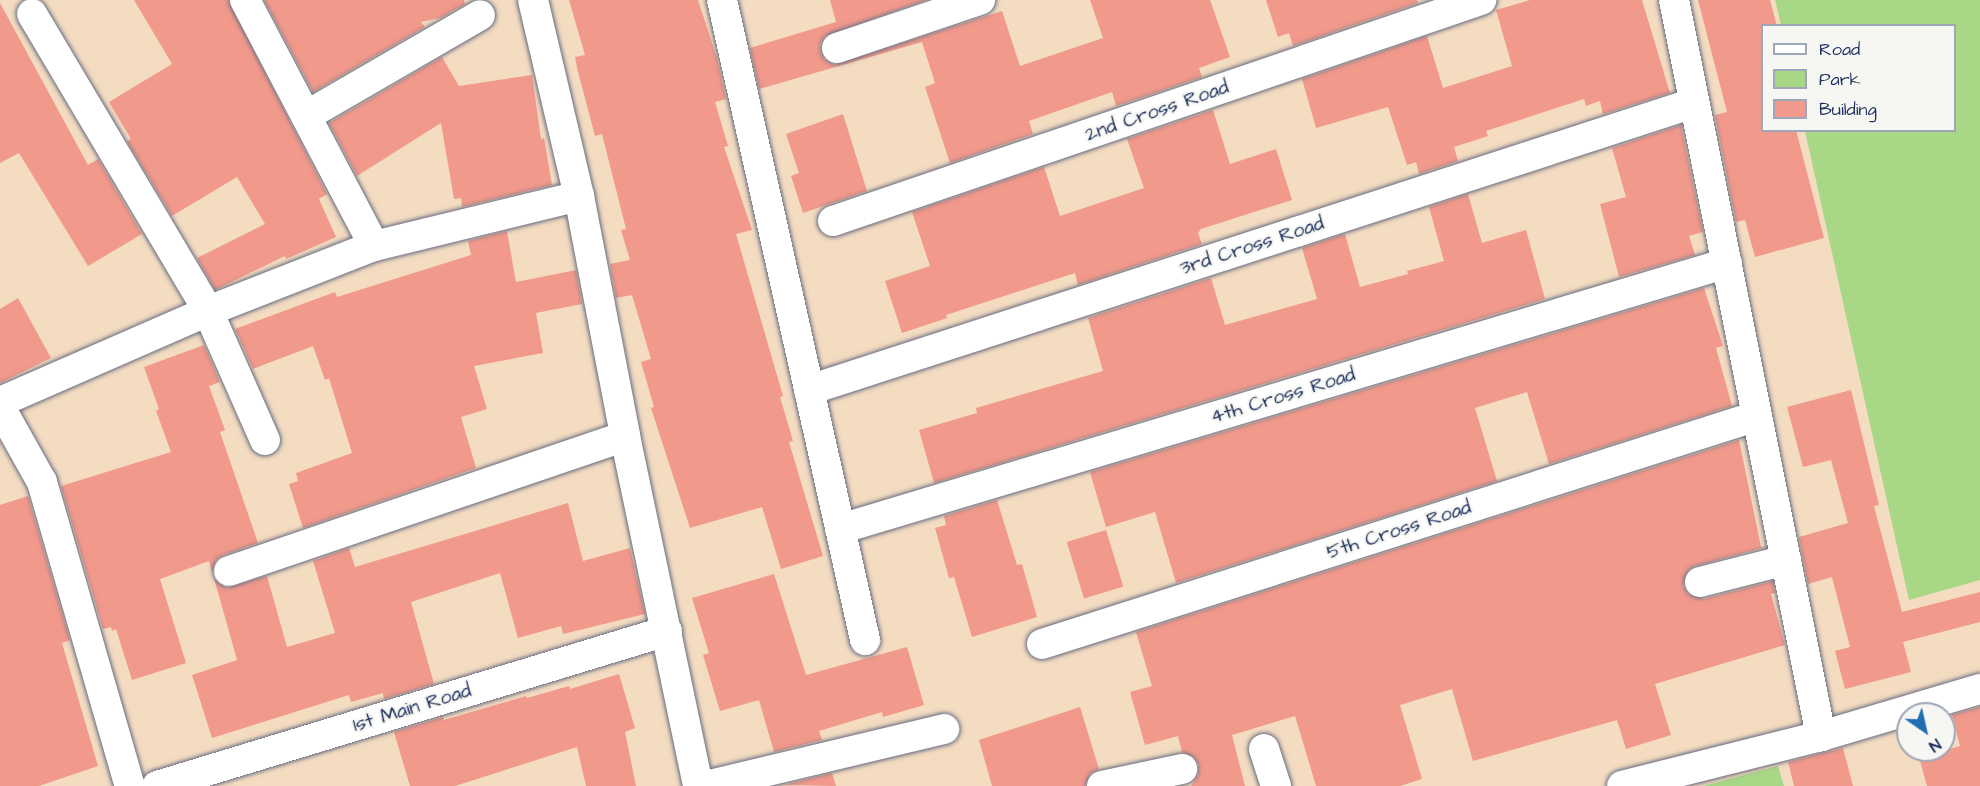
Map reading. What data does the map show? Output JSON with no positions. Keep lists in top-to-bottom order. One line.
{"streets":{"street":["2nd Cross Road","3rd Cross Road","4th Cross Road","5th Cross Road","1st Main Road"]},"legend":["Road","Park","Building"],"north":"bottom right"}
